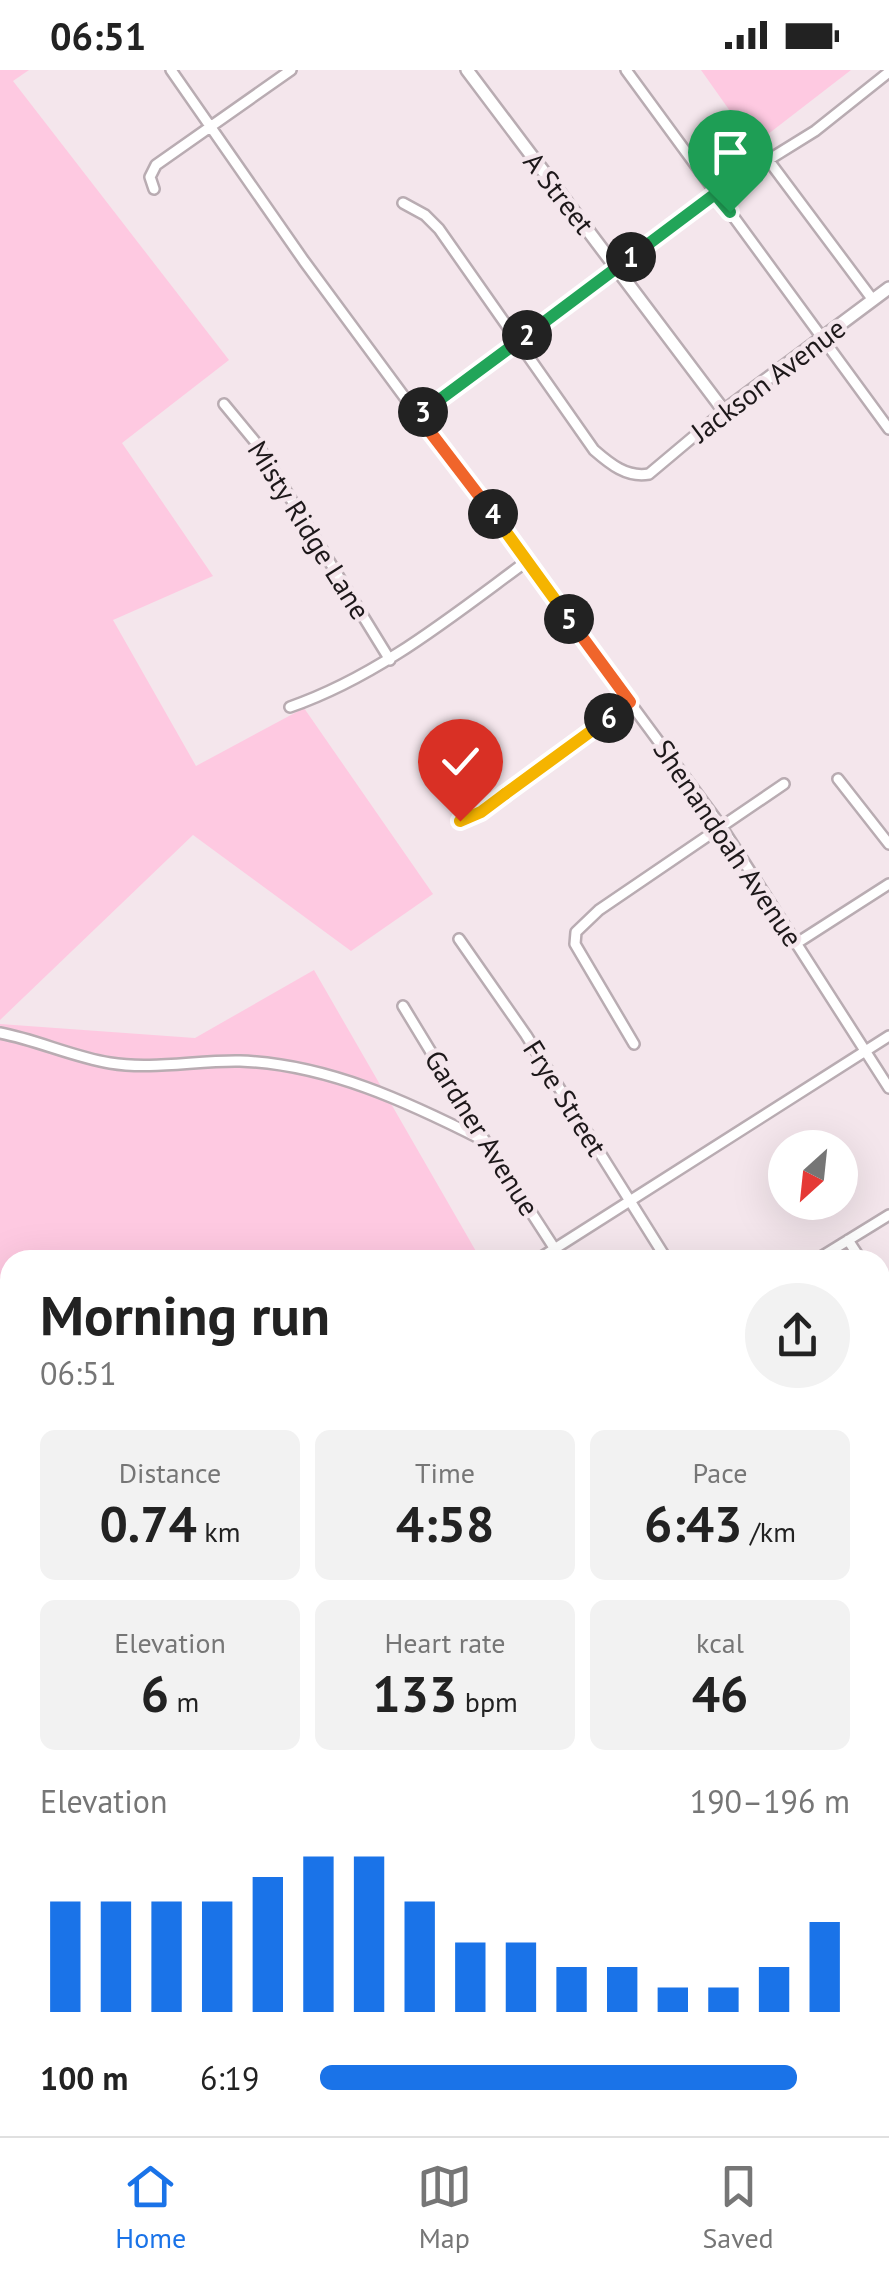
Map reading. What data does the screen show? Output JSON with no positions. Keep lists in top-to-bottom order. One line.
{"streets":{"street":["A Street","Jackson Avenue","Misty Ridge Lane","Shenandoah Avenue","Frye Street","Gardner Avenue"]},"crossings":[["A Street","Jackson Avenue"]],"north":"bottom left","page":{"status":"06:51","pins":["1","2","3","4","5","6"],"heading":["Morning run","06:51"],"stats":[["Distance","0.74 km"],["Time","4:58"],["Pace","6:43 /km"],["Elevation","6 m"],["Heart rate","133 bpm"],["kcal","46"]],"chart":["Elevation","190–196 m"],"list":[{"name":"100 m","note":"6:19"}],"tabs":["Home","Map","Saved"]}}
